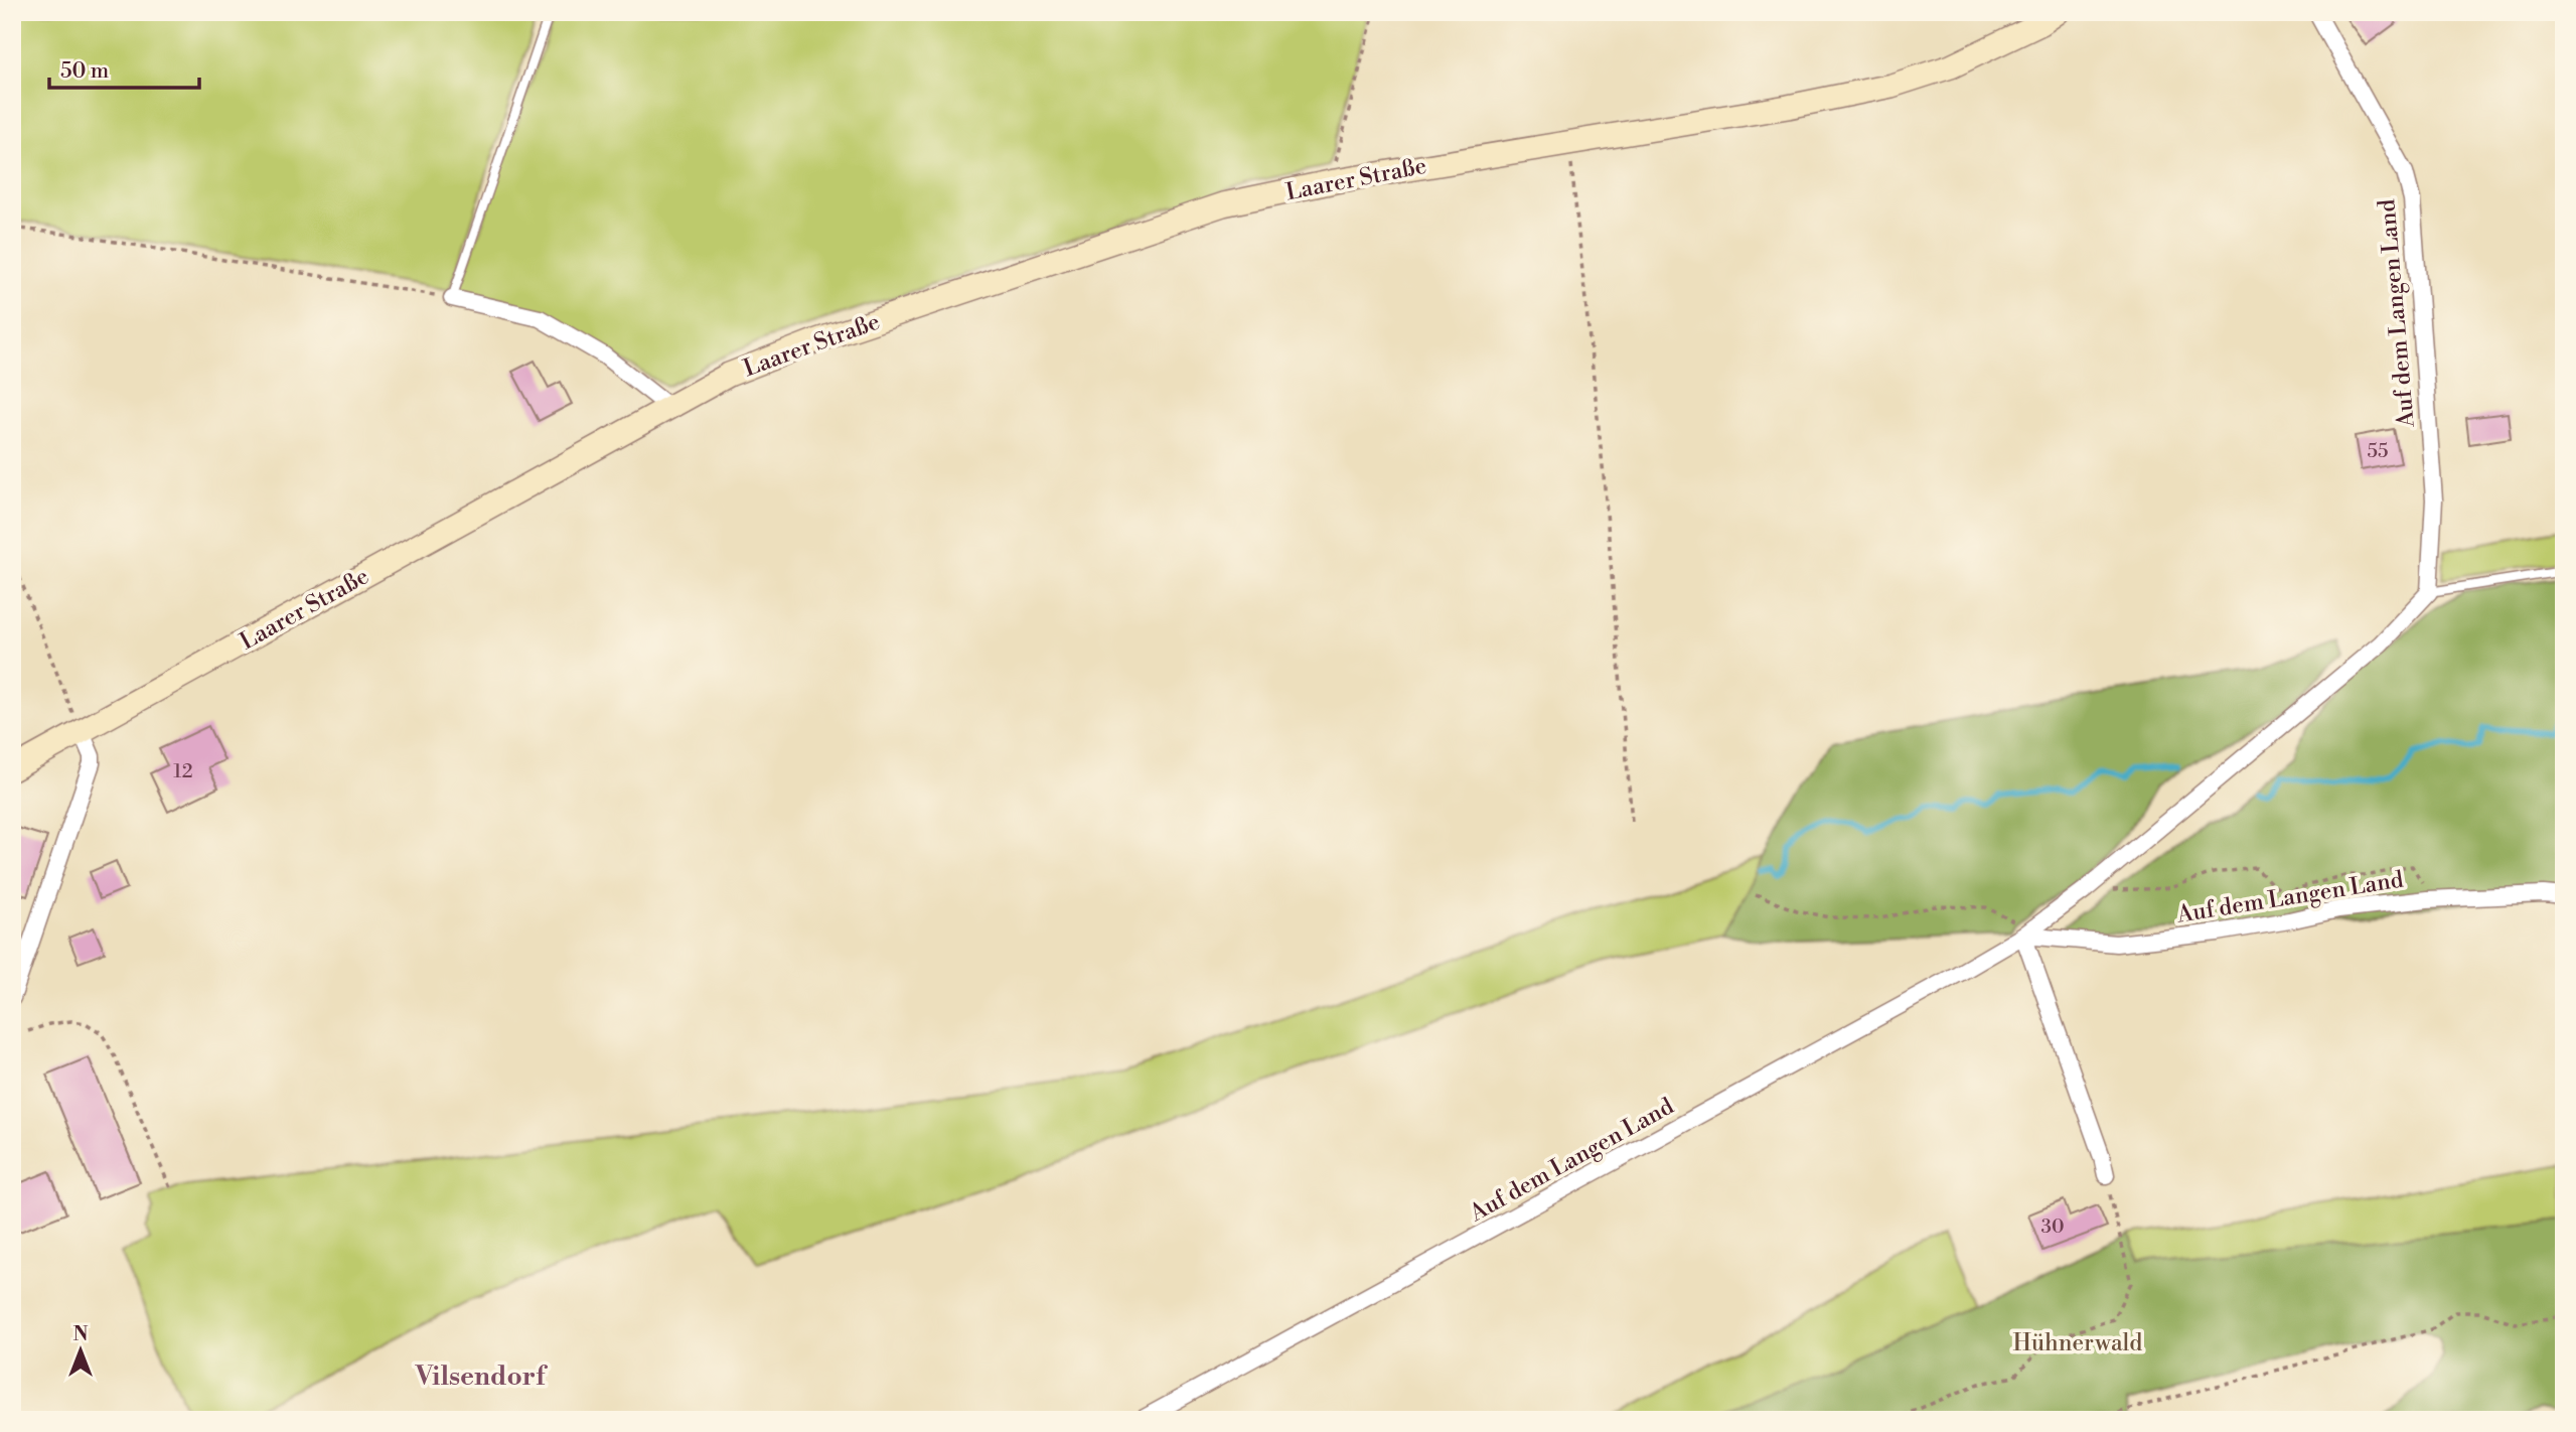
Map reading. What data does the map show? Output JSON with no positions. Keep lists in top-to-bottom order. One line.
{"streets":{"street":["Laarer Straße","Auf dem Langen Land"]},"districts":["Vilsendorf"],"parks":["Hühnerwald"],"house_numbers":["55","12","30"],"scale_bar":"50 m","north":"top"}
